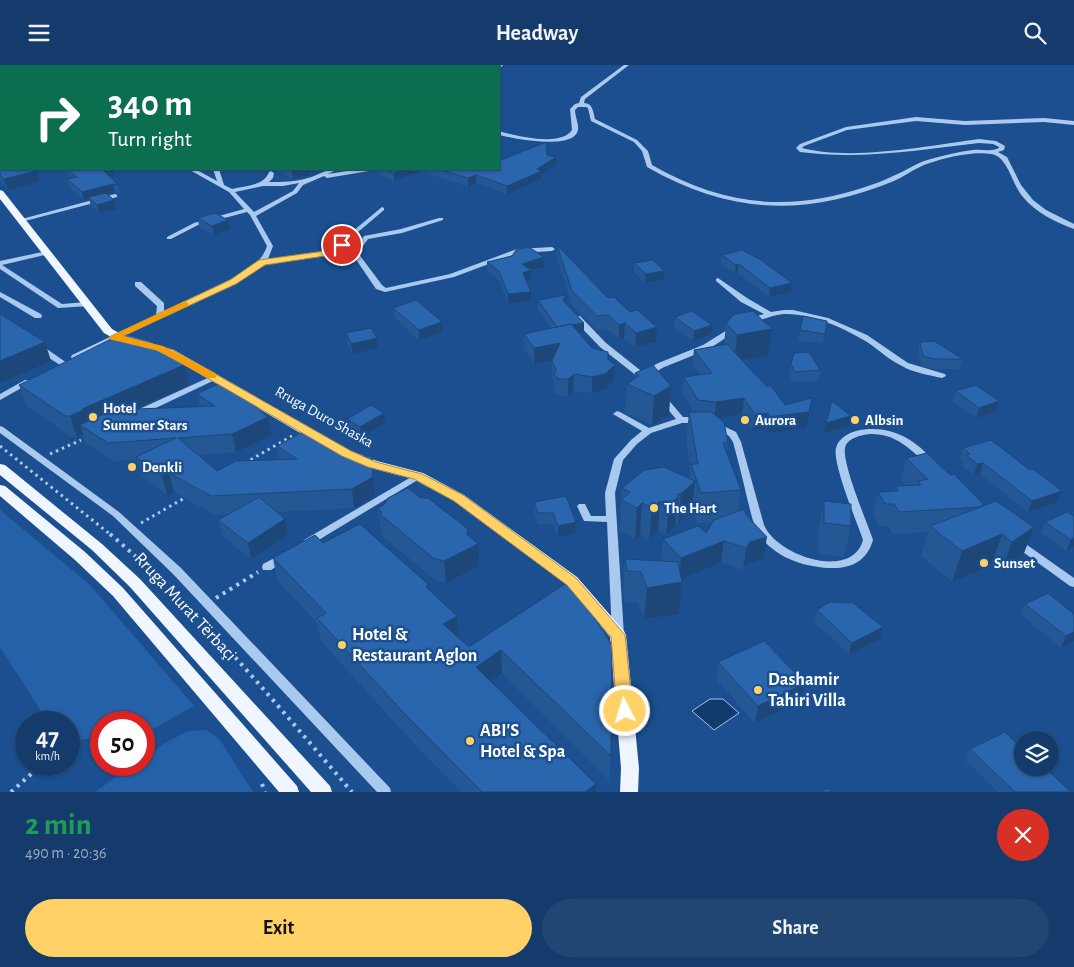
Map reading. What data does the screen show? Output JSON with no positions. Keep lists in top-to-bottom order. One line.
{"streets":{"main road":["Rruga Duro Shaska","Rruga Murat Tërbaçi"]},"places":["Hotel Summer Stars","Aurora","Albsin","Denkli","The Hart","Sunset","Hotel & Restaurant Aglon","Dashamir Tahiri Villa","ABI'S Hotel & Spa"],"page":{"header":"Headway","turn":["340 m","Turn right"],"speed":"47 km/h","limit":"50","heading":["2 min","490 m · 20:36"],"buttons":["Exit","Share"]}}
